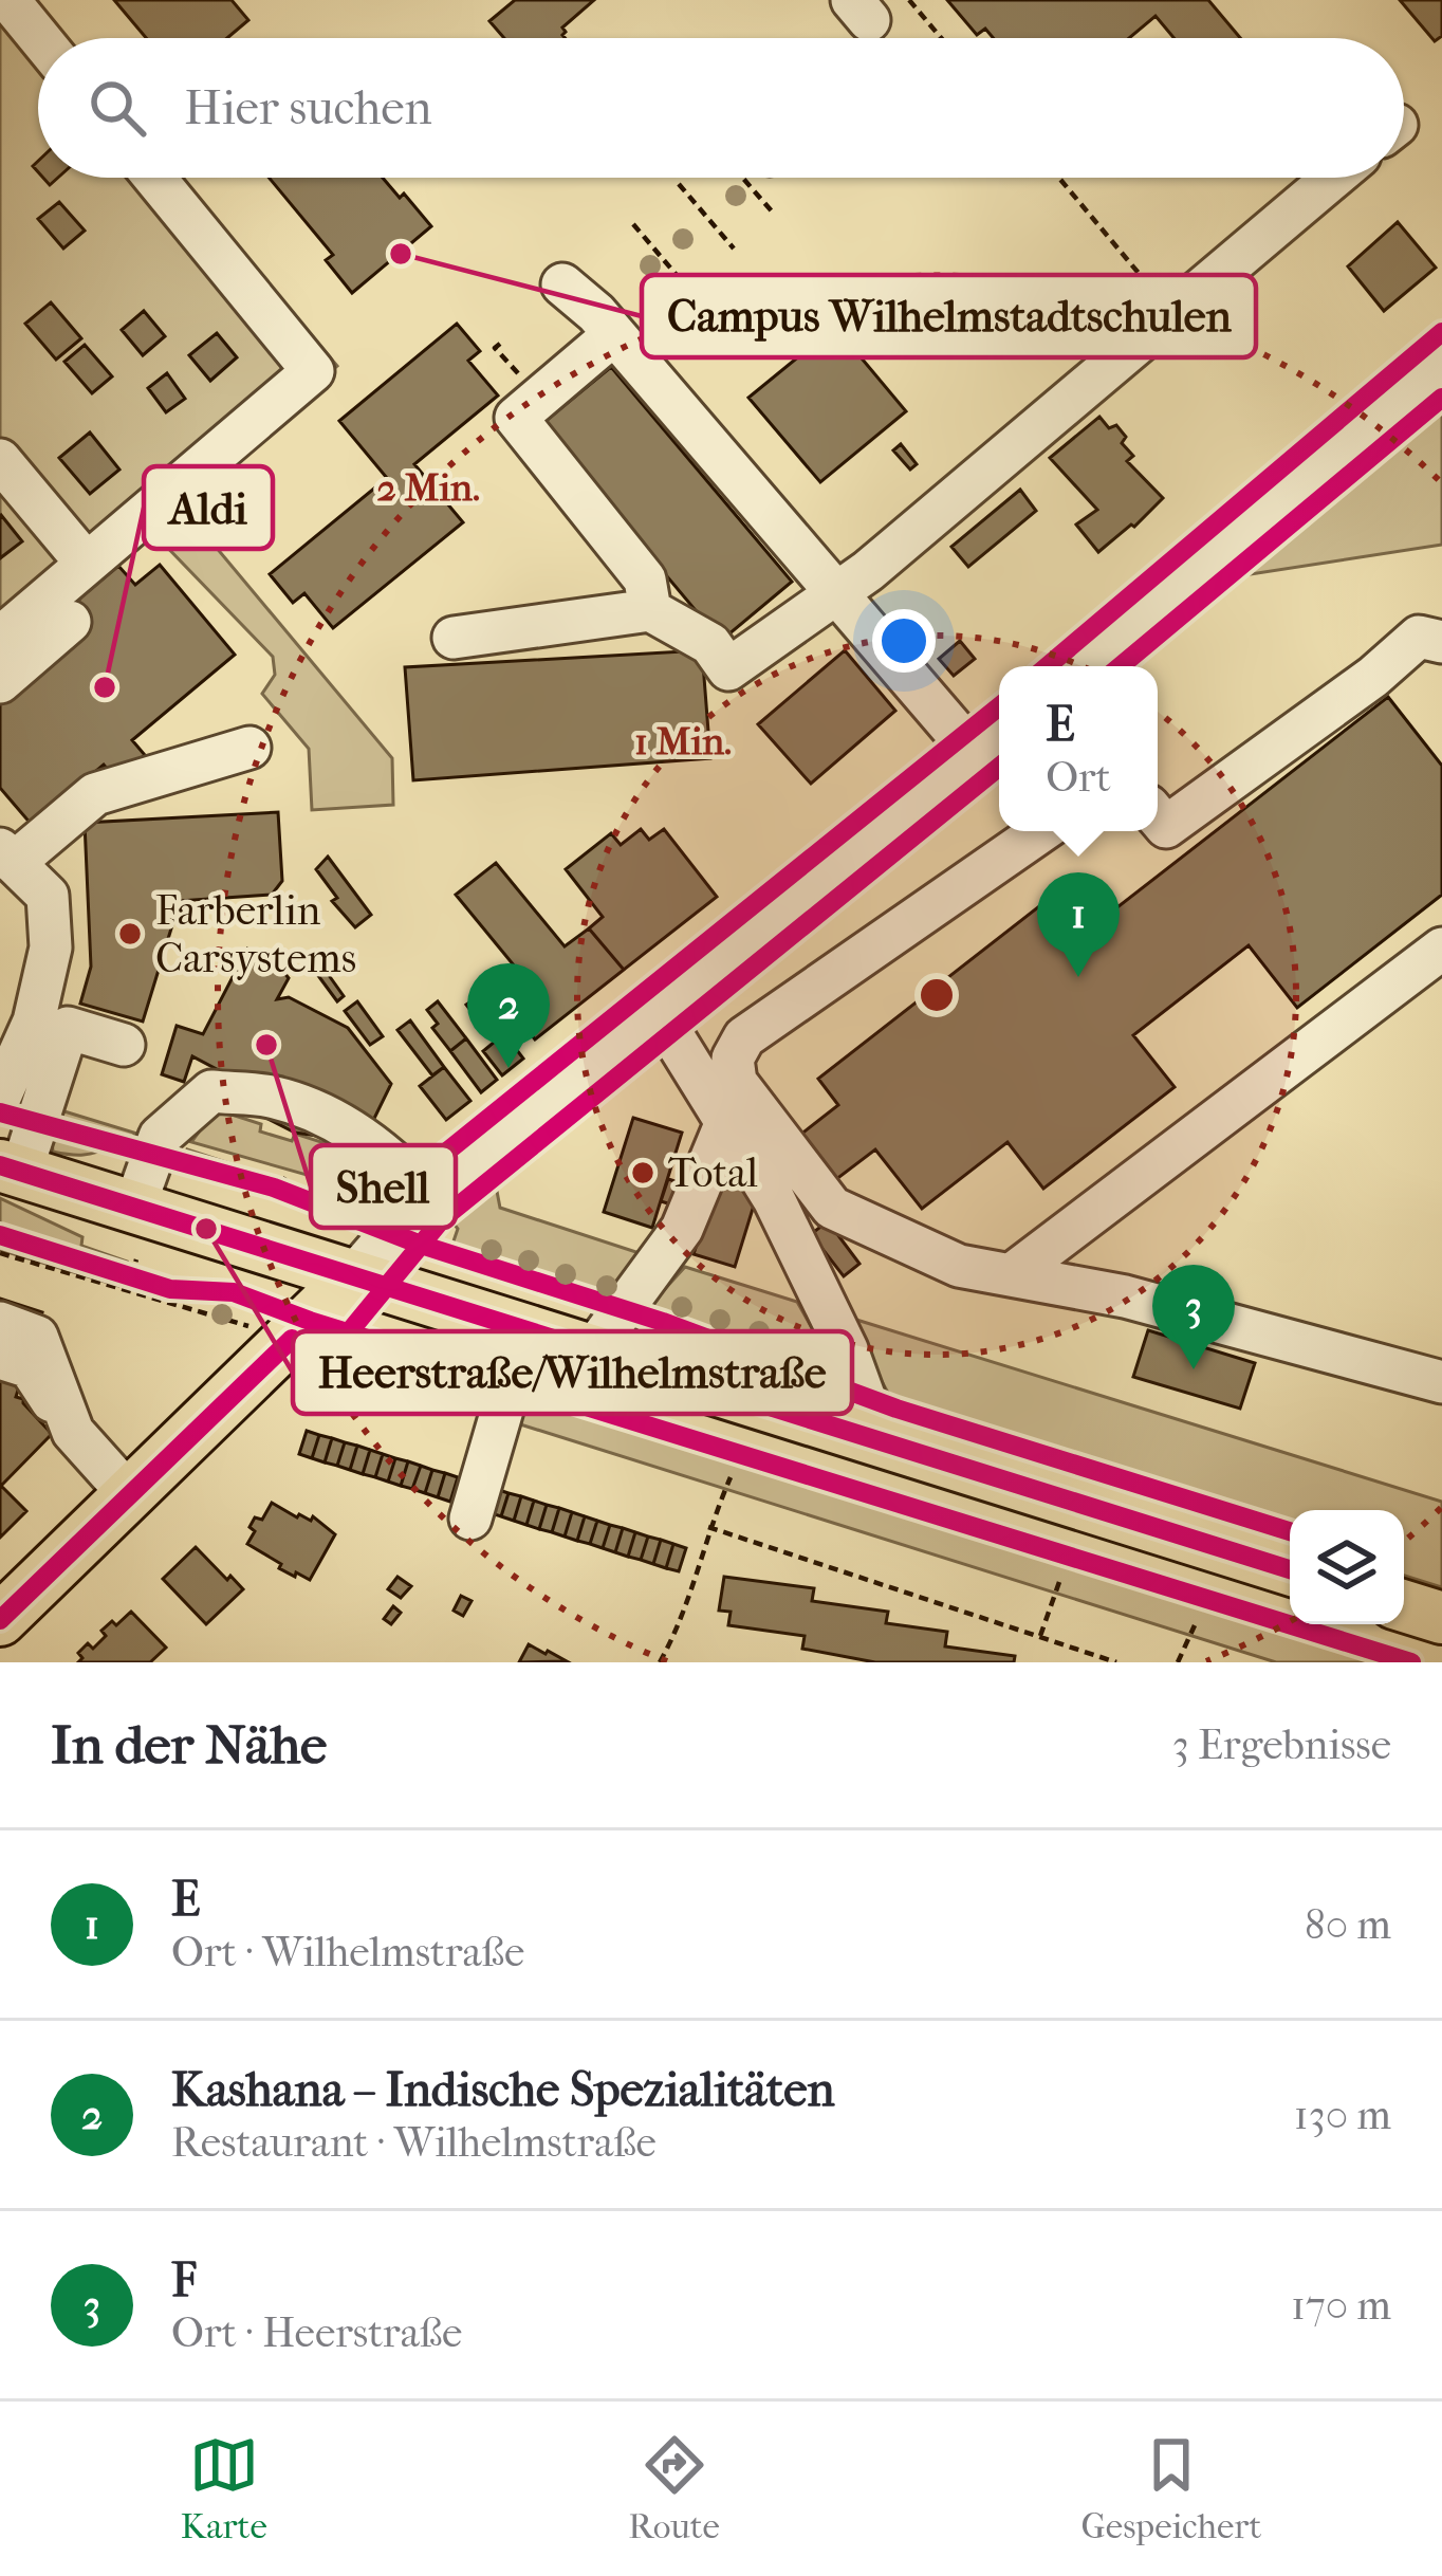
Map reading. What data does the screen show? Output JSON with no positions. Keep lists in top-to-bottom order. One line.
{"places":["Campus Wilhelmstadtschulen","Aldi","Farberlin Carsystems","Shell","Total","Heerstraße/Wilhelmstraße"],"page":{"search":"Hier suchen","popup":["E","Ort"],"pins":["1","2","3"],"heading":["In der Nähe","3 Ergebnisse"],"list":[{"mark":"1","name":"E","note":"Ort · Wilhelmstraße","value":"80 m"},{"mark":"2","name":"Kashana – Indische Spezialitäten","note":"Restaurant · Wilhelmstraße","value":"130 m"},{"mark":"3","name":"F","note":"Ort · Heerstraße","value":"170 m"}],"nav":["Karte","Route","Gespeichert"]},"rings":["2 Min.","1 Min."]}
